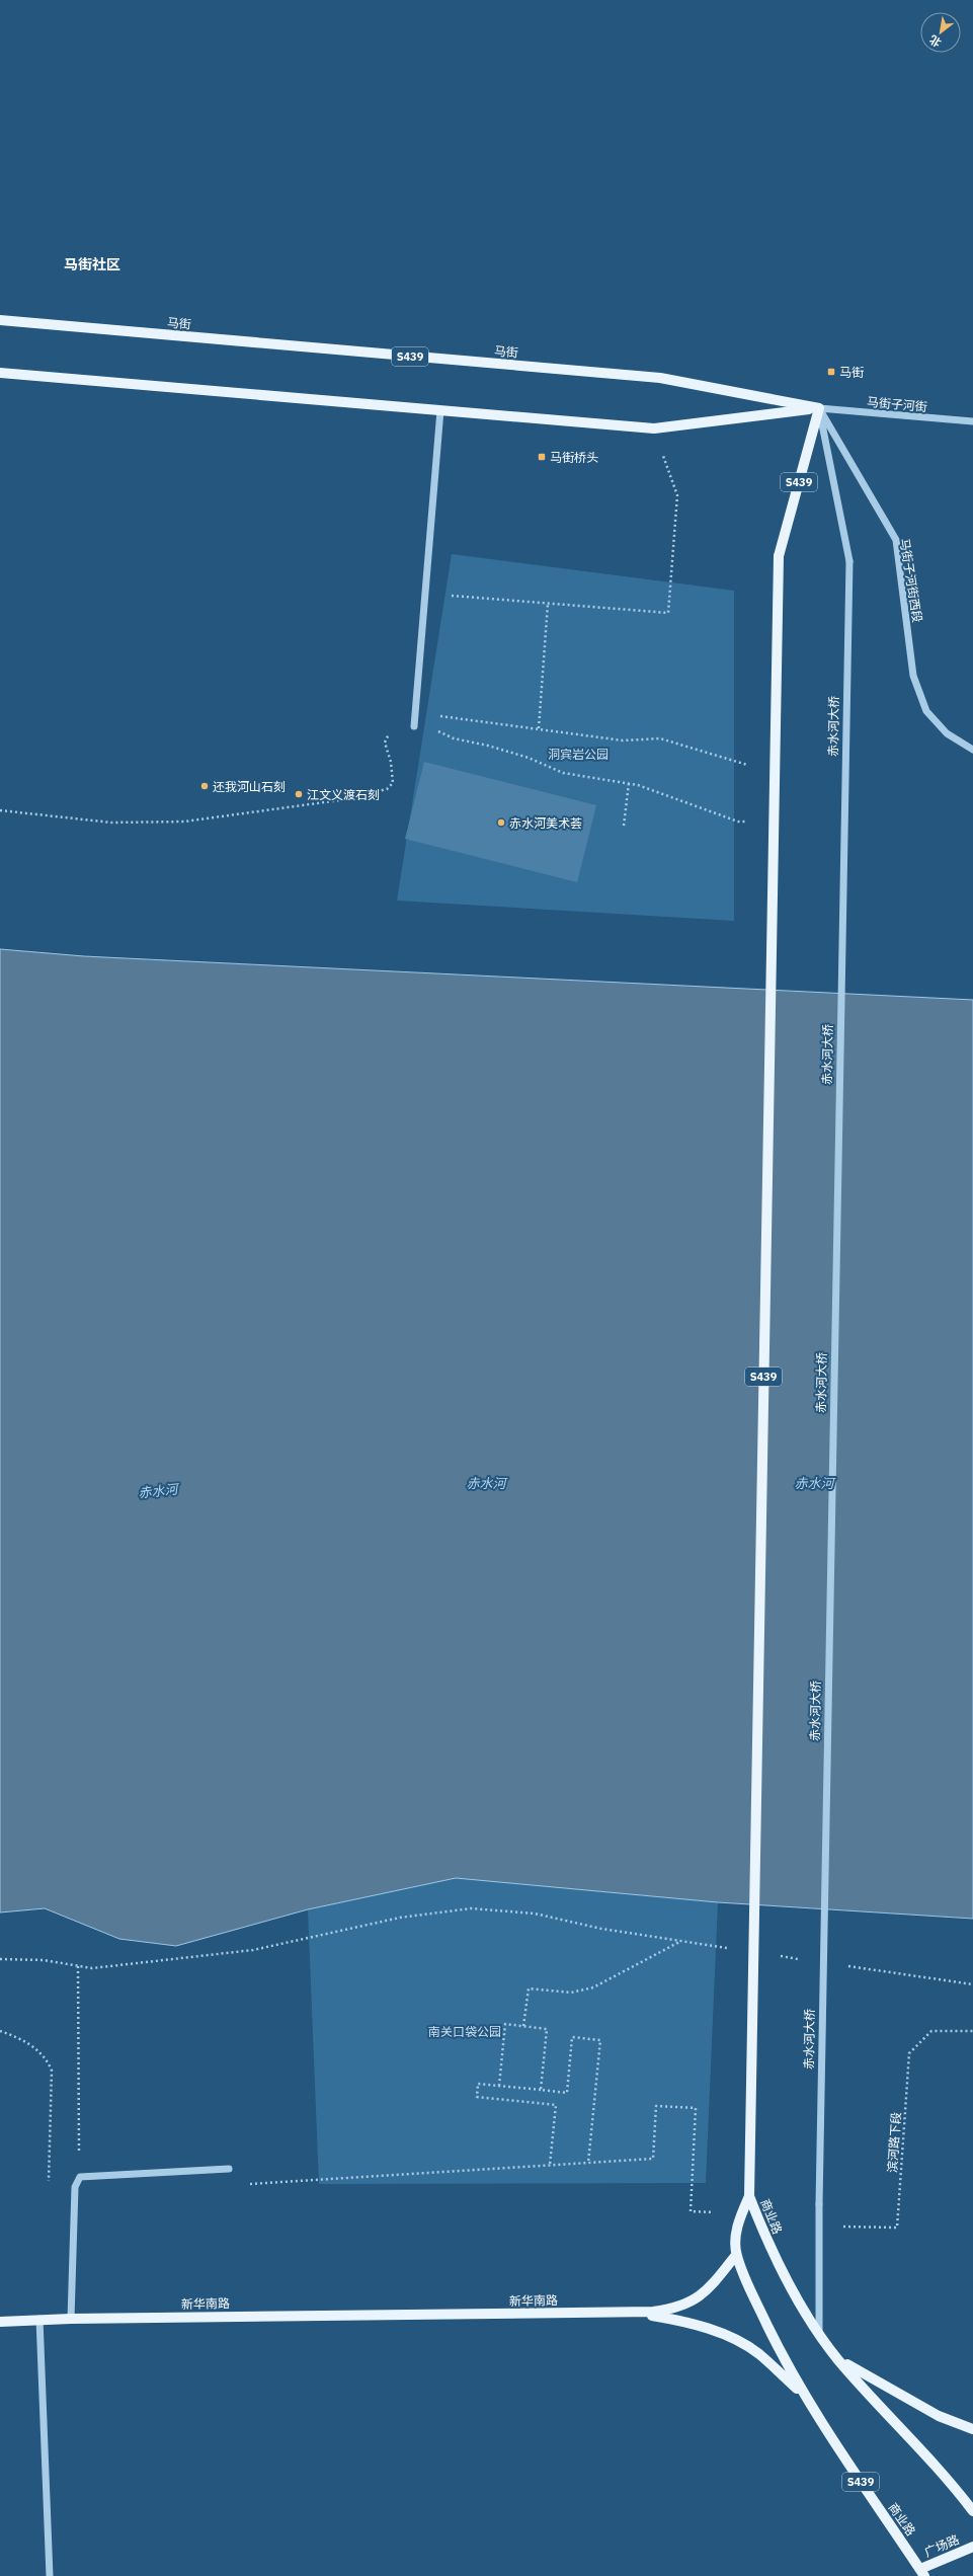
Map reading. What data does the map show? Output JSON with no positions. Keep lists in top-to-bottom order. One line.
{"streets":{"main road":["马街","S439","商业路","新华南路","广场路"],"street":["马街子河街","马街子河街西段","赤水河大桥"],"path":["滨河路下段"]},"crossings":[["马街","S439"],["马街","马街子河街"],["马街","马街子河街西段"],["马街","赤水河大桥"],["S439","马街子河街"],["S439","马街子河街西段"],["S439","赤水河大桥"],["S439","商业路"],["马街子河街","马街子河街西段"],["马街子河街","赤水河大桥"],["马街子河街西段","赤水河大桥"],["赤水河大桥","滨河路下段"],["赤水河大桥","商业路"],["商业路","广场路"]],"districts":["马街社区"],"water":["赤水河"],"parks":["洞宾岩公园","南关口袋公园"],"places":{"transit":["马街","马街桥头"],"other":["还我河山石刻","江文义渡石刻","赤水河美术荟"]},"north":"bottom left"}
